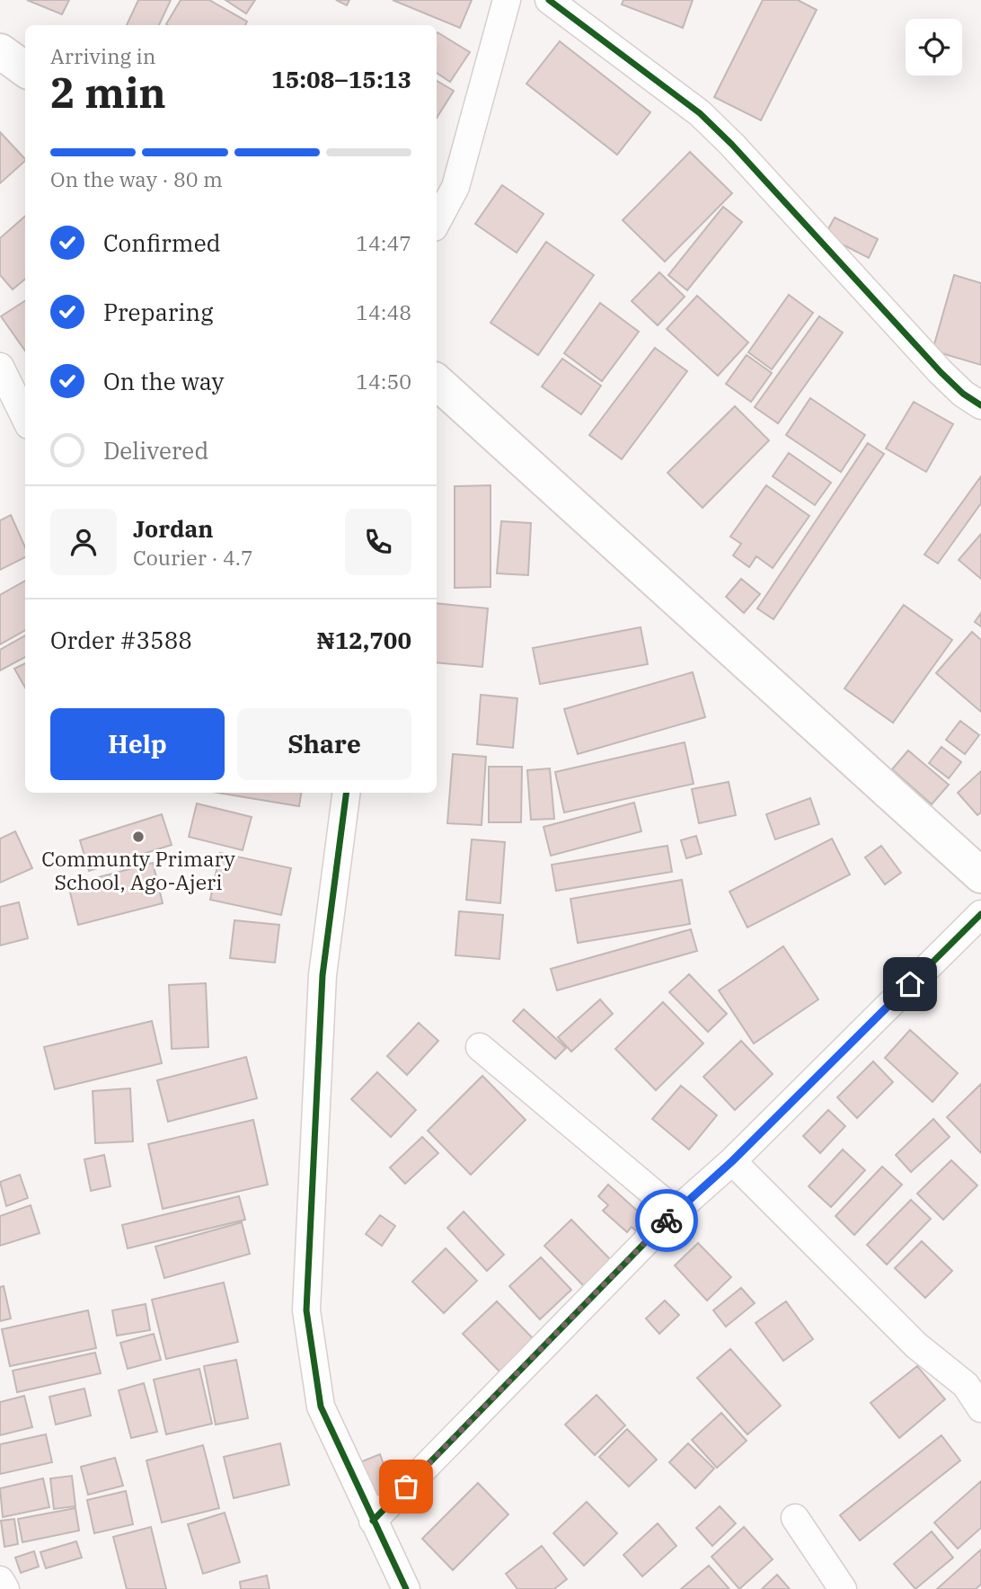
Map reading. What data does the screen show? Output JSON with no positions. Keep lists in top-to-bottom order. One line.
{"places":["Communty Primary School, Ago-Ajeri"],"page":{"heading":["2 min","Arriving in","15:08–15:13"],"panel":["Jordan","Courier · 4.7","Order #3588","₦12,700"],"bar":"On the way · 80 m","list":[["Confirmed","14:47"],["Preparing","14:48"],["On the way","14:50"],"Delivered"],"buttons":["Help","Share"]}}
